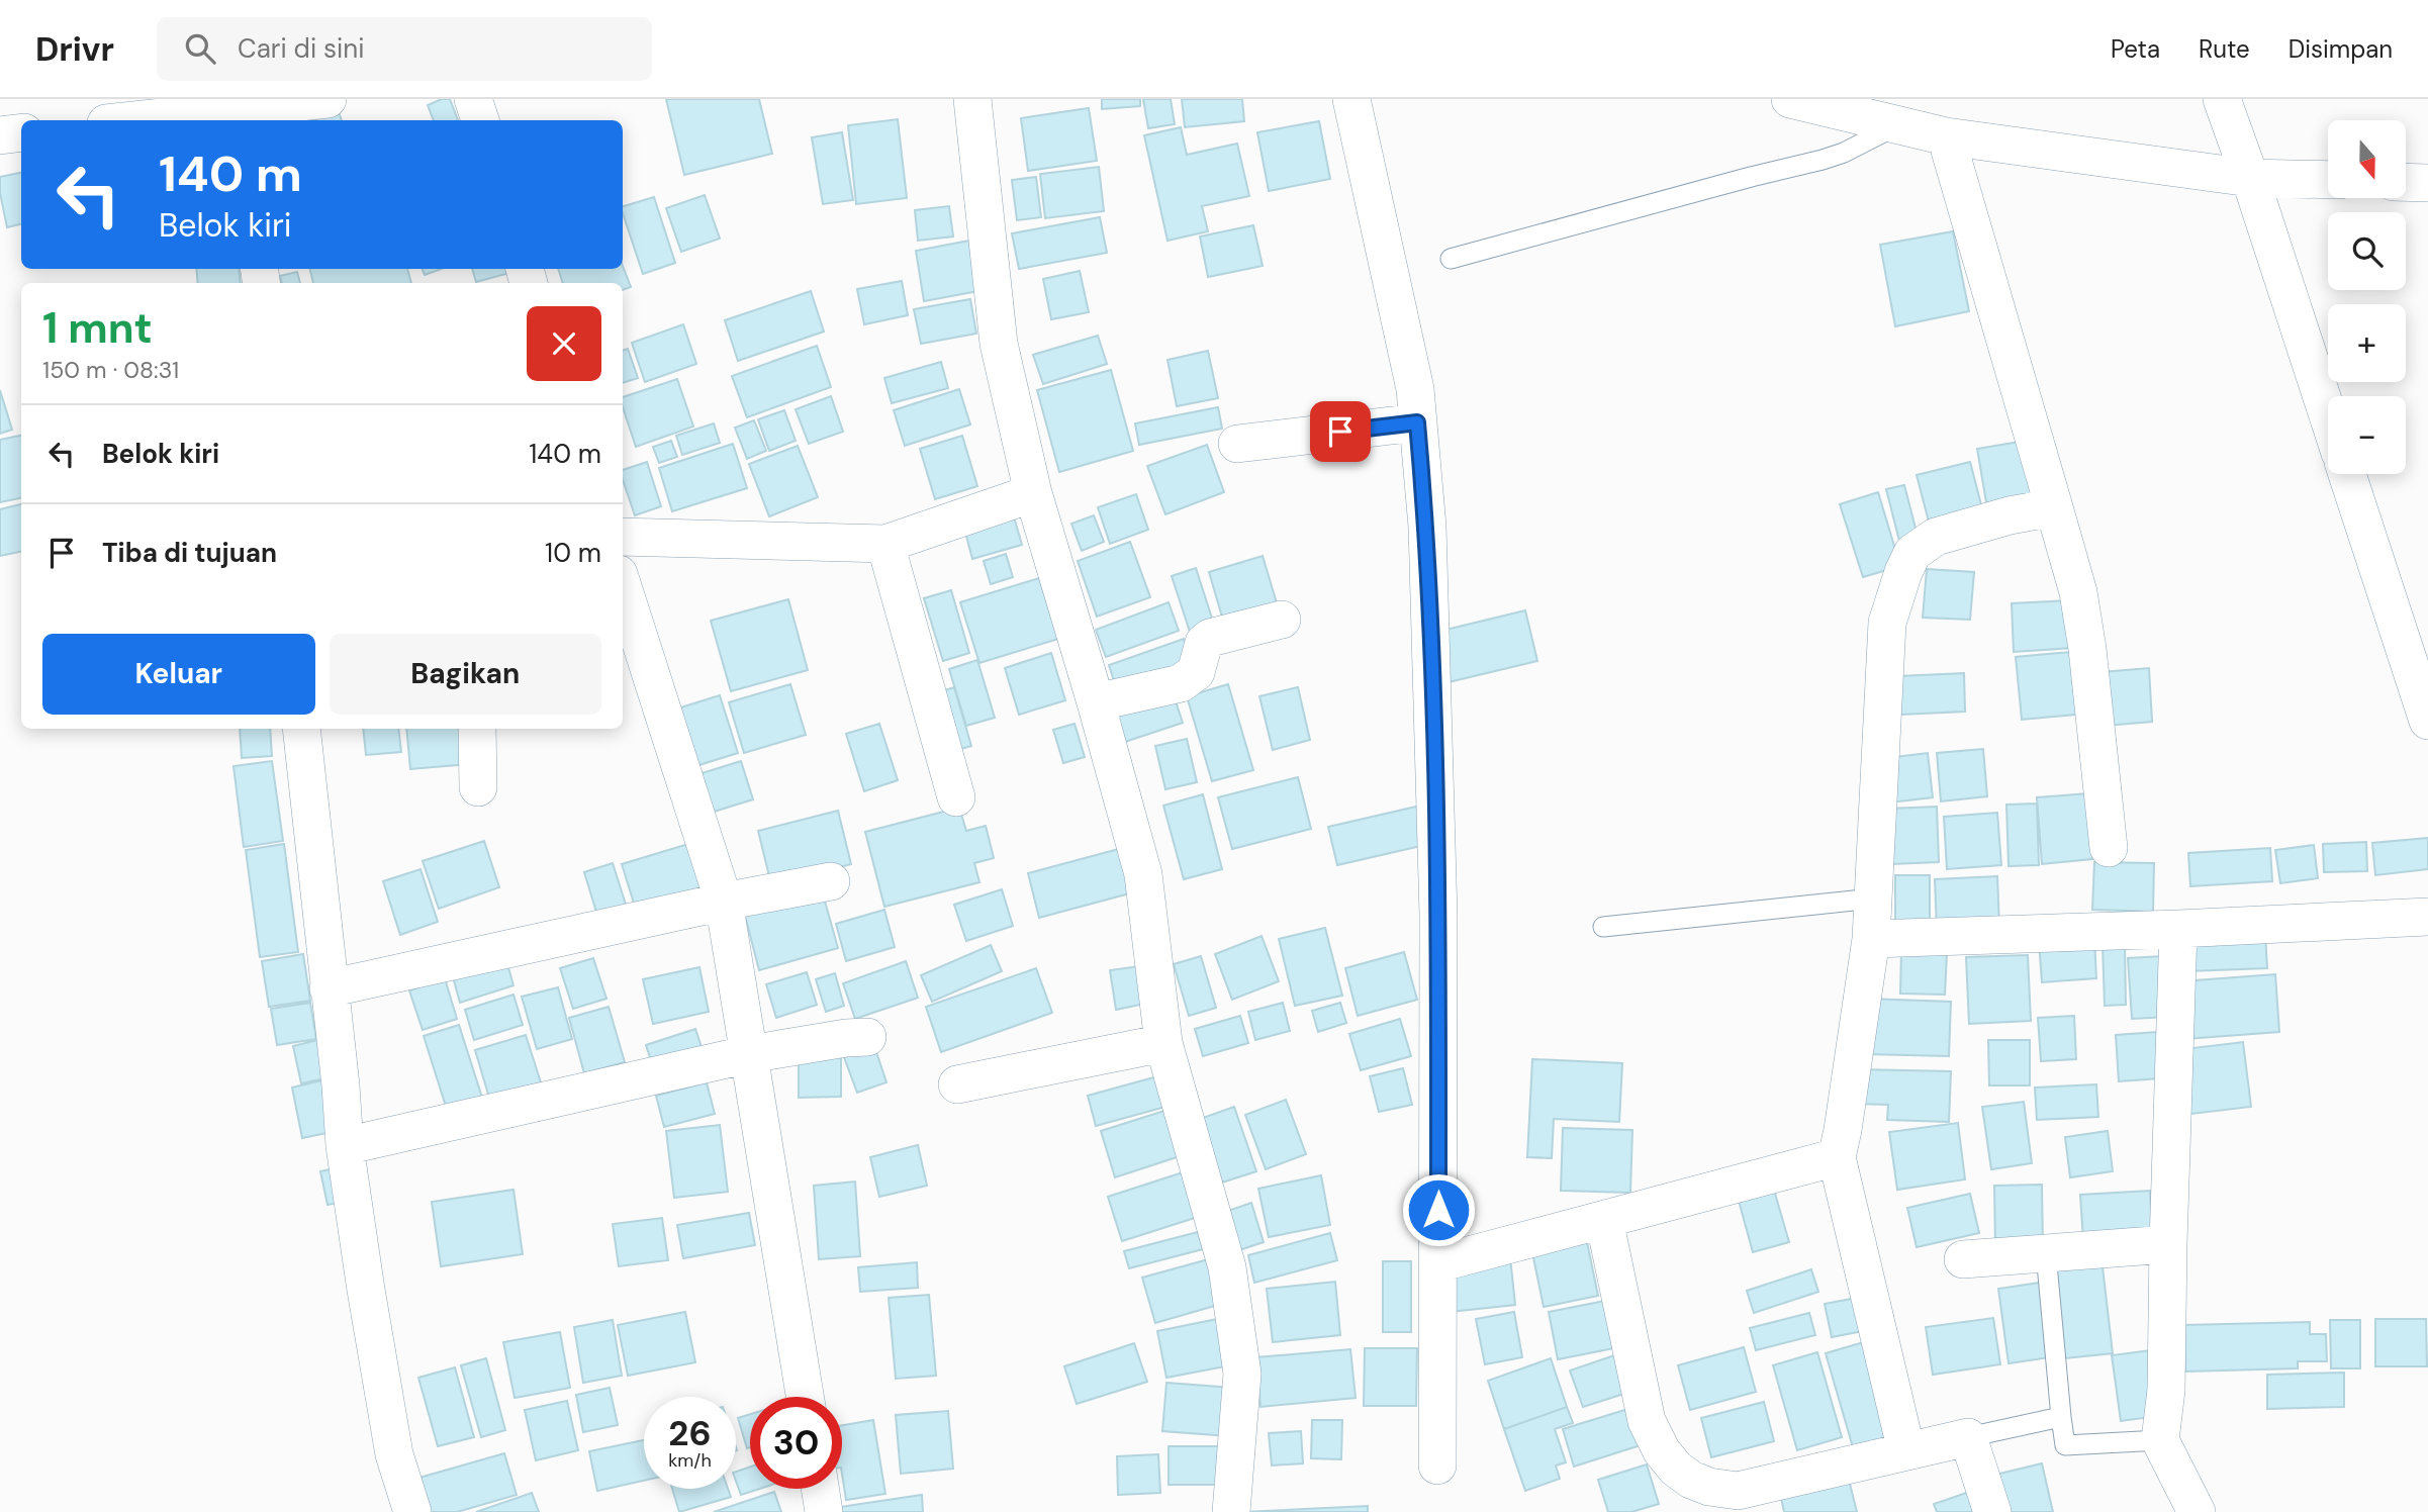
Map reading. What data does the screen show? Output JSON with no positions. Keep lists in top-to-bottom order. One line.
{"north":"bottom","page":{"header":"Drivr","search":"Cari di sini","nav":["Peta","Rute","Disimpan"],"map_buttons":["+","−"],"turn":["140 m","Belok kiri"],"heading":["1 mnt","150 m · 08:31"],"list":[{"name":"Belok kiri","value":"140 m"},{"name":"Tiba di tujuan","value":"10 m"}],"buttons":["Keluar","Bagikan"],"speed":"26 km/h","limit":"30"}}
